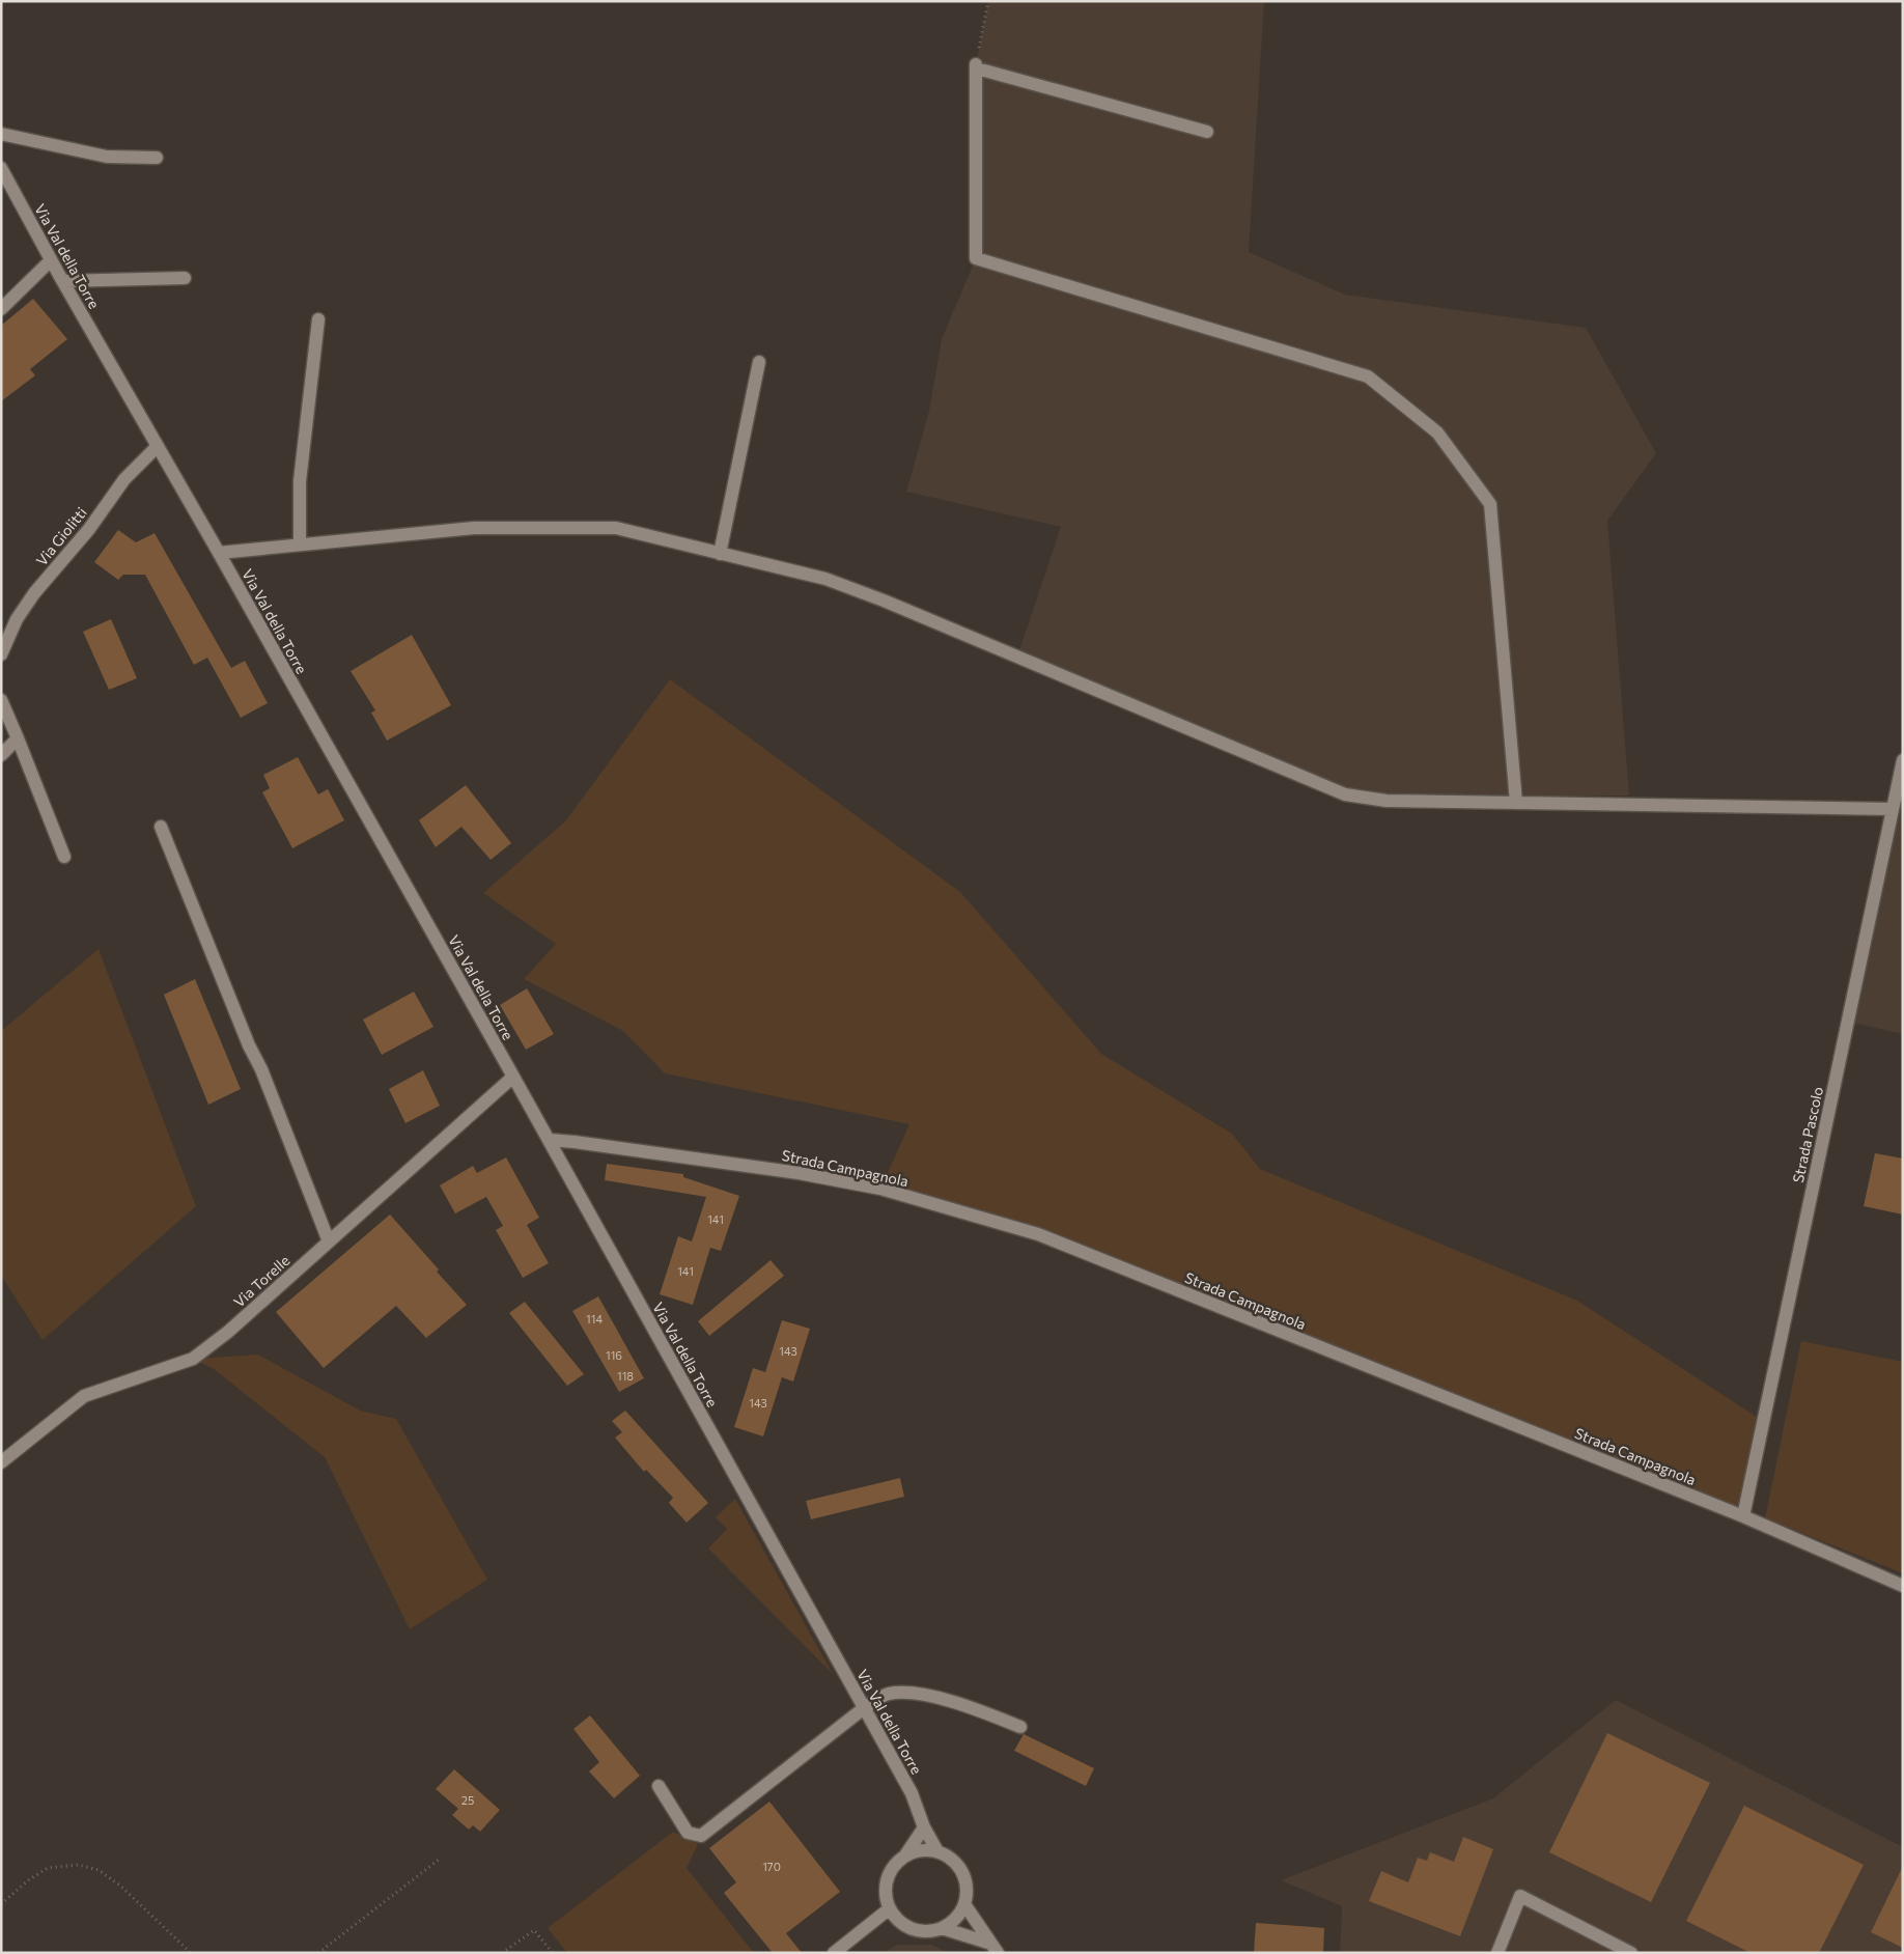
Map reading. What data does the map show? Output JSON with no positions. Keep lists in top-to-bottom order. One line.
{"streets":{"street":["Via Val della Torre","Via Giolitti","Strada Pascolo","Strada Campagnola","Via Torelle"]},"crossings":[["Via Val della Torre","Via Giolitti"],["Via Val della Torre","Strada Campagnola"],["Via Val della Torre","Via Torelle"],["Strada Pascolo","Strada Campagnola"]],"house_numbers":["141","141","114","143","116","118","143","25","170"]}
